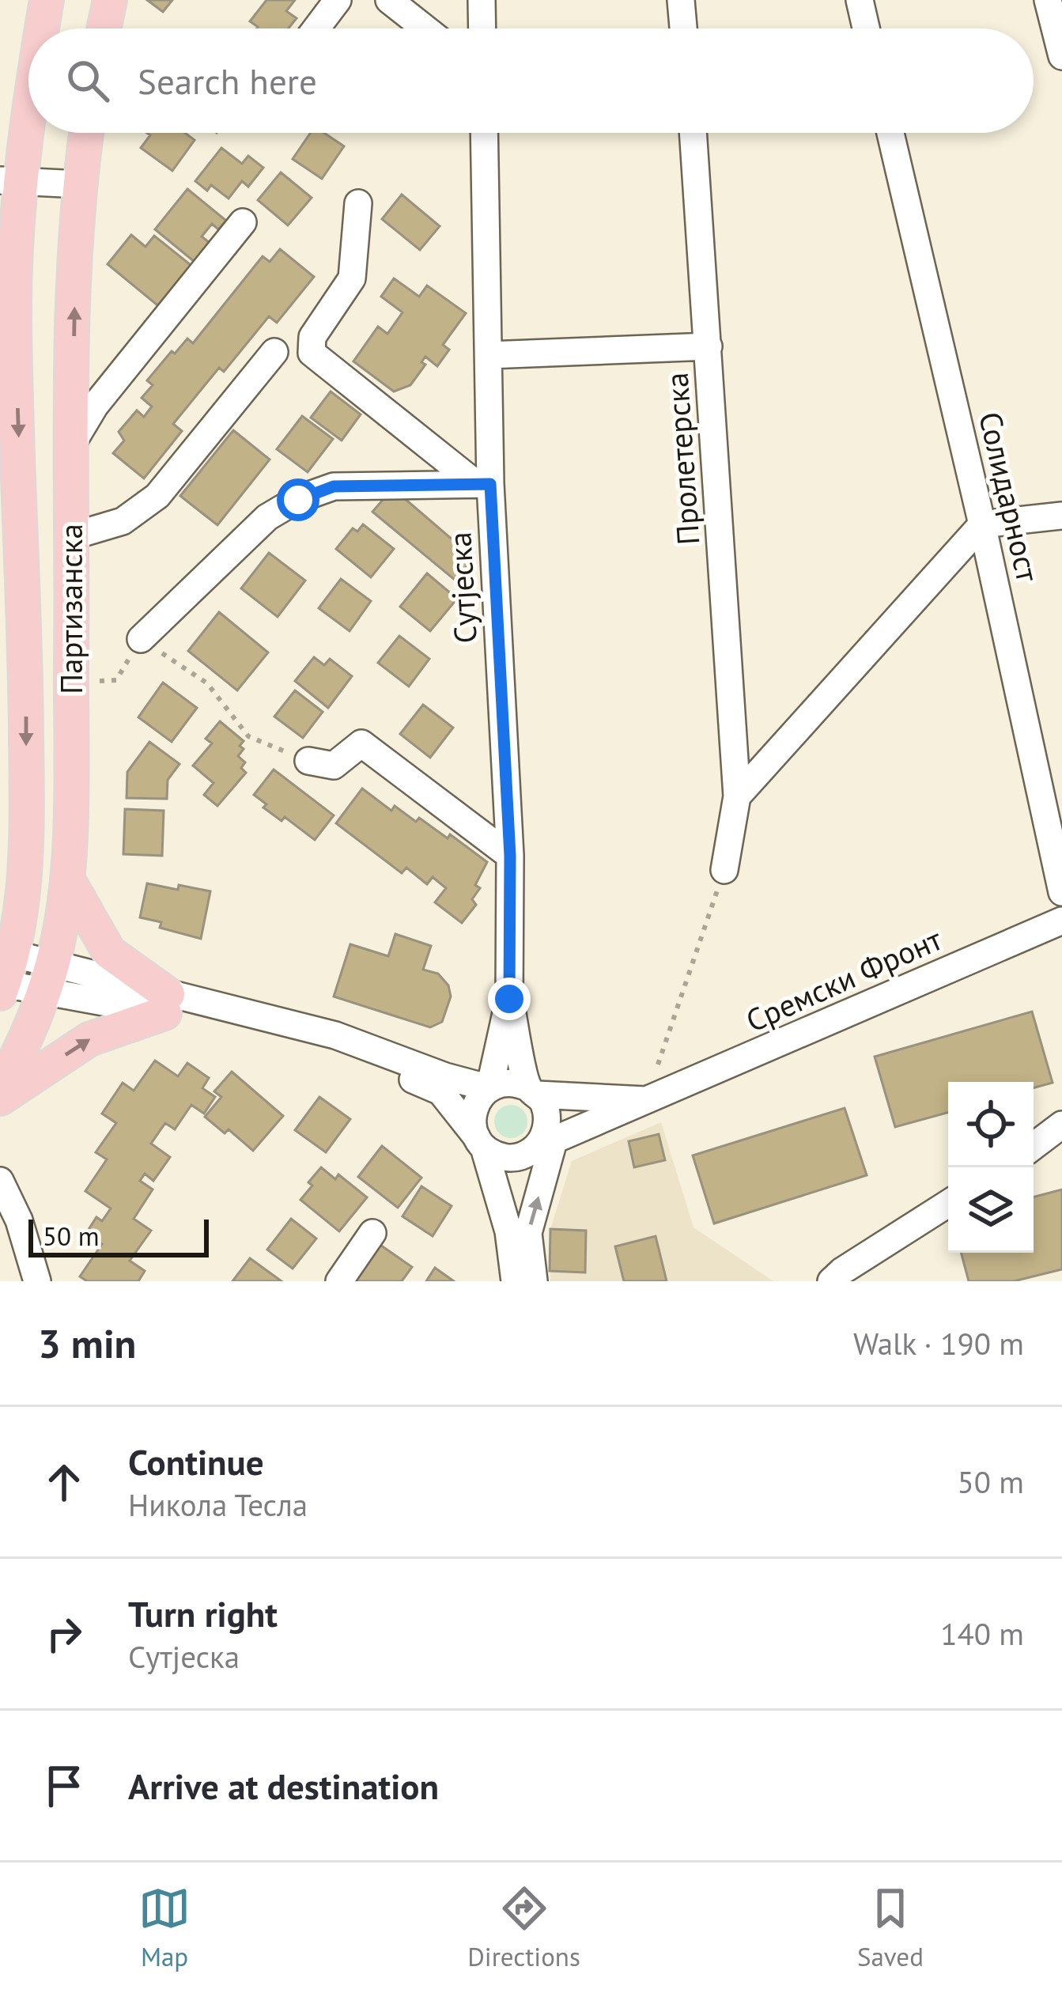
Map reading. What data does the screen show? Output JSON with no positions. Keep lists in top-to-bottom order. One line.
{"streets":{"main road":["Партизанска"],"street":["Пролетерска","Солидарност","Сутјеска","Сремски Фронт"]},"scale_bar":"50 m","page":{"search":"Search here","scale":"50 m","heading":["3 min","Walk · 190 m"],"list":[["Continue","Никола Тесла","50 m"],["Turn right","Сутјеска","140 m"],"Arrive at destination"],"nav":["Map","Directions","Saved"]}}
